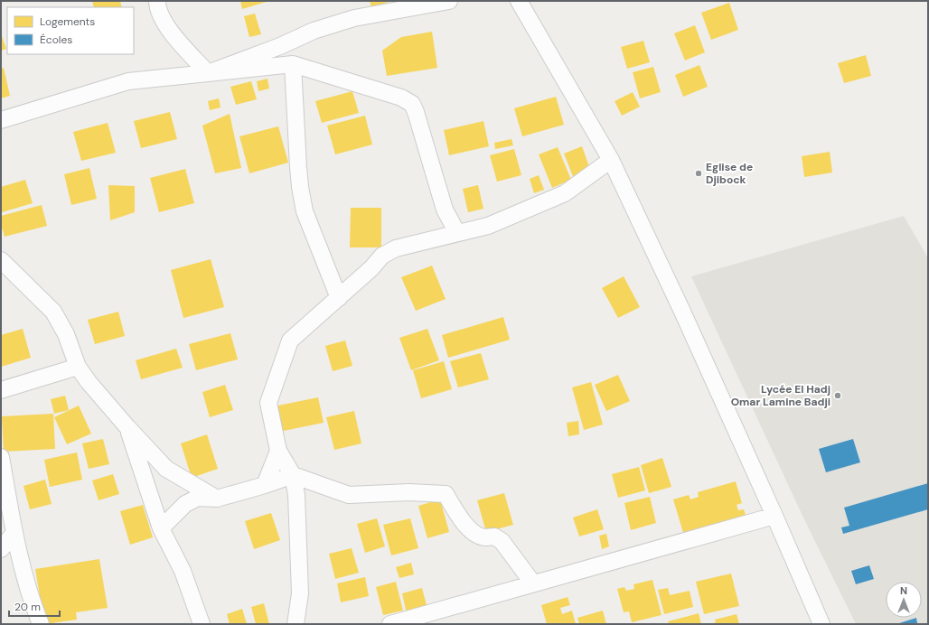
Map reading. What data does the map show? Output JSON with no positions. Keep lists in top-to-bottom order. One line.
{"places":["Eglise de Djibock","Lycée El Hadj Omar Lamine Badji"],"legend":["Logements","Écoles"],"scale_bar":"20 m","north":"top"}
